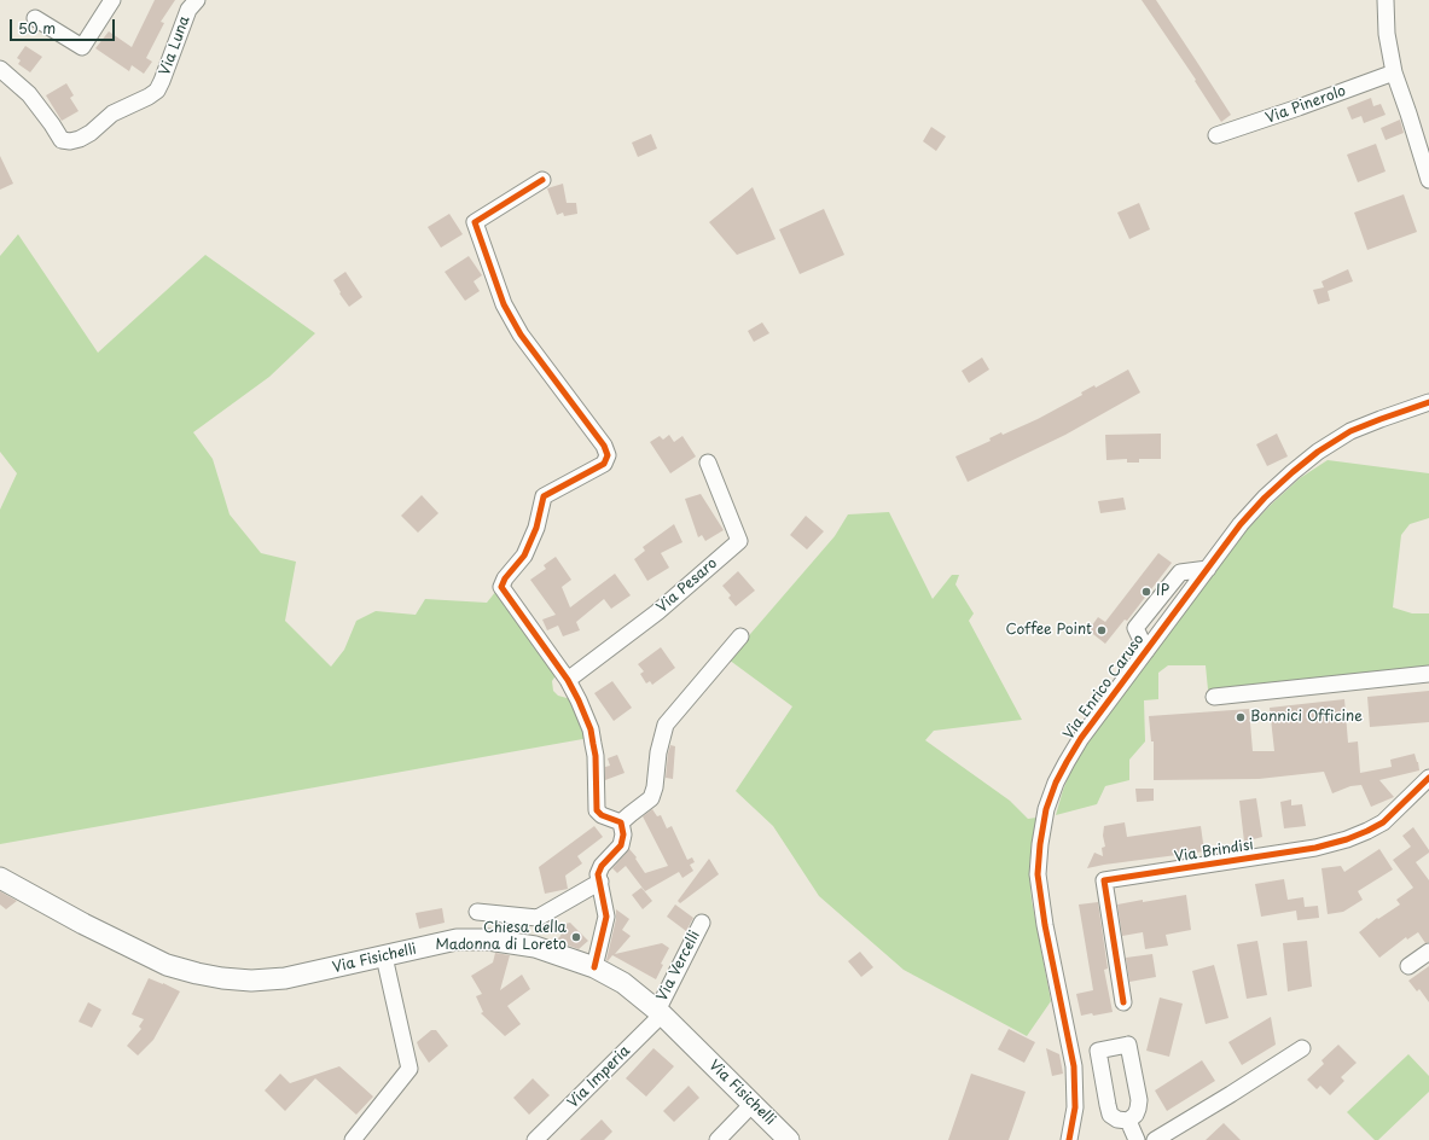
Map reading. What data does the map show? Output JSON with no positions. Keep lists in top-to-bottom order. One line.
{"streets":{"main road":["Via Fisichelli"],"street":["Via Luna","Via Pinerolo","Via Pesaro","Via Enrico Caruso","Via Brindisi","Via Vercelli","Via Imperia"]},"crossings":[["Via Fisichelli","Via Vercelli"],["Via Fisichelli","Via Imperia"],["Via Vercelli","Via Imperia"]],"places":["IP","Coffee Point","Bonnici Officine","Chiesa della Madonna di Loreto"],"scale_bar":"50 m"}
